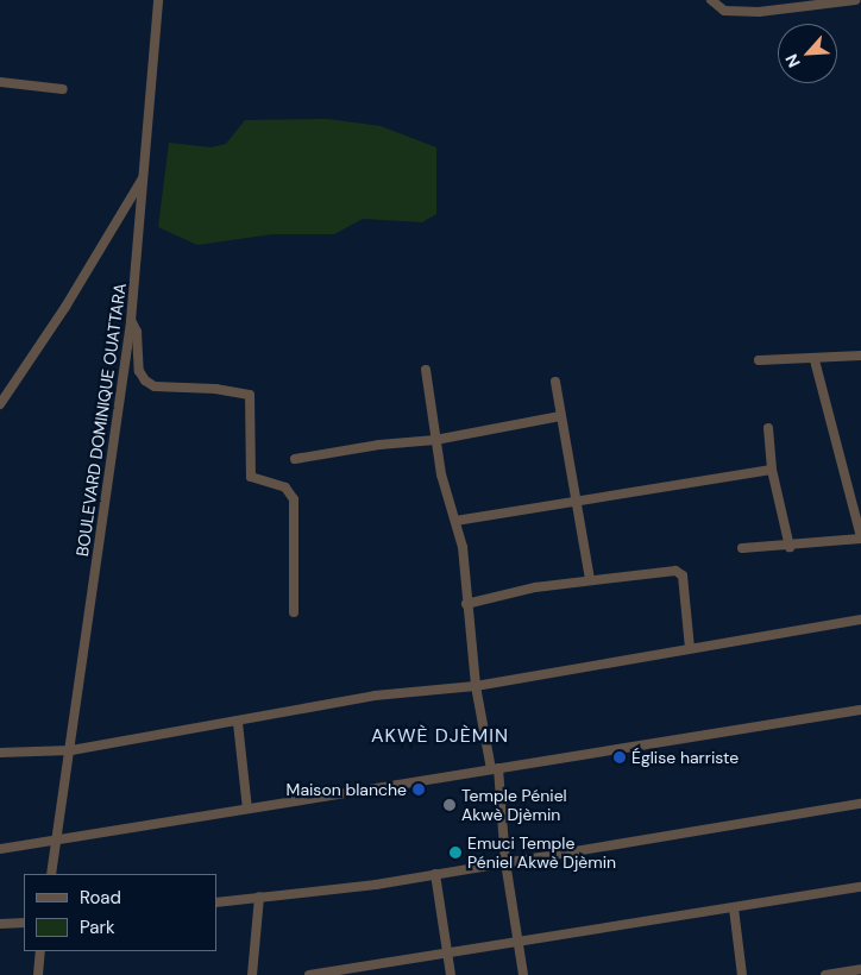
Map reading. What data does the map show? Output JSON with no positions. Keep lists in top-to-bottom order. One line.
{"streets":{"street":["BOULEVARD DOMINIQUE OUATTARA"]},"districts":["AKWÈ DJÈMIN"],"places":["Église harriste","Maison blanche","Temple Péniel Akwè Djèmin","Emuci Temple Péniel Akwè Djèmin"],"legend":["Road","Park"],"north":"bottom left"}
